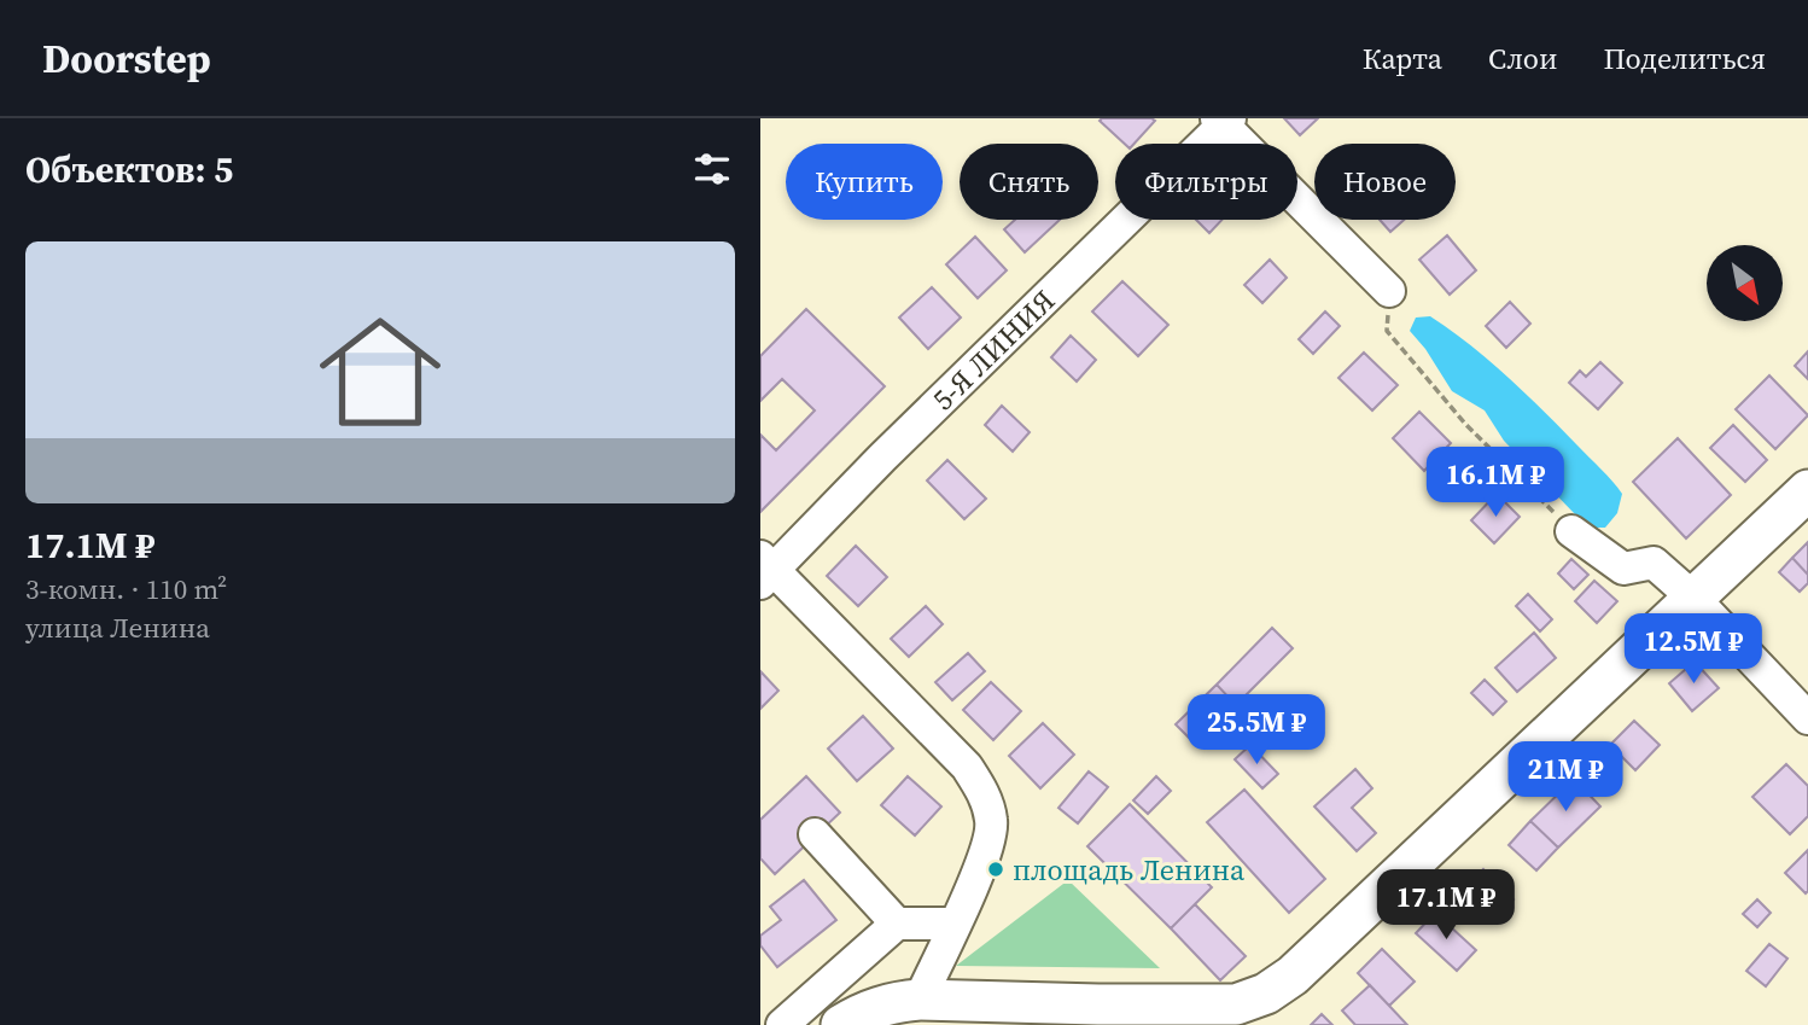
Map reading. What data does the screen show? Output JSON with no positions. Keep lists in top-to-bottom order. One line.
{"streets":{"street":["5-Я ЛИНИЯ"]},"places":["площадь Ленина"],"north":"bottom right","page":{"header":"Doorstep","nav":["Карта","Слои","Поделиться"],"heading":"Объектов: 5","chip":["Купить","Снять","Фильтры","Новое"],"list":[{"name":"17.1M ₽","note":"3-комн. · 110 m² · улица Ленина"}],"price":["16.1M ₽","12.5M ₽","25.5M ₽","21M ₽","17.1M ₽"]}}
